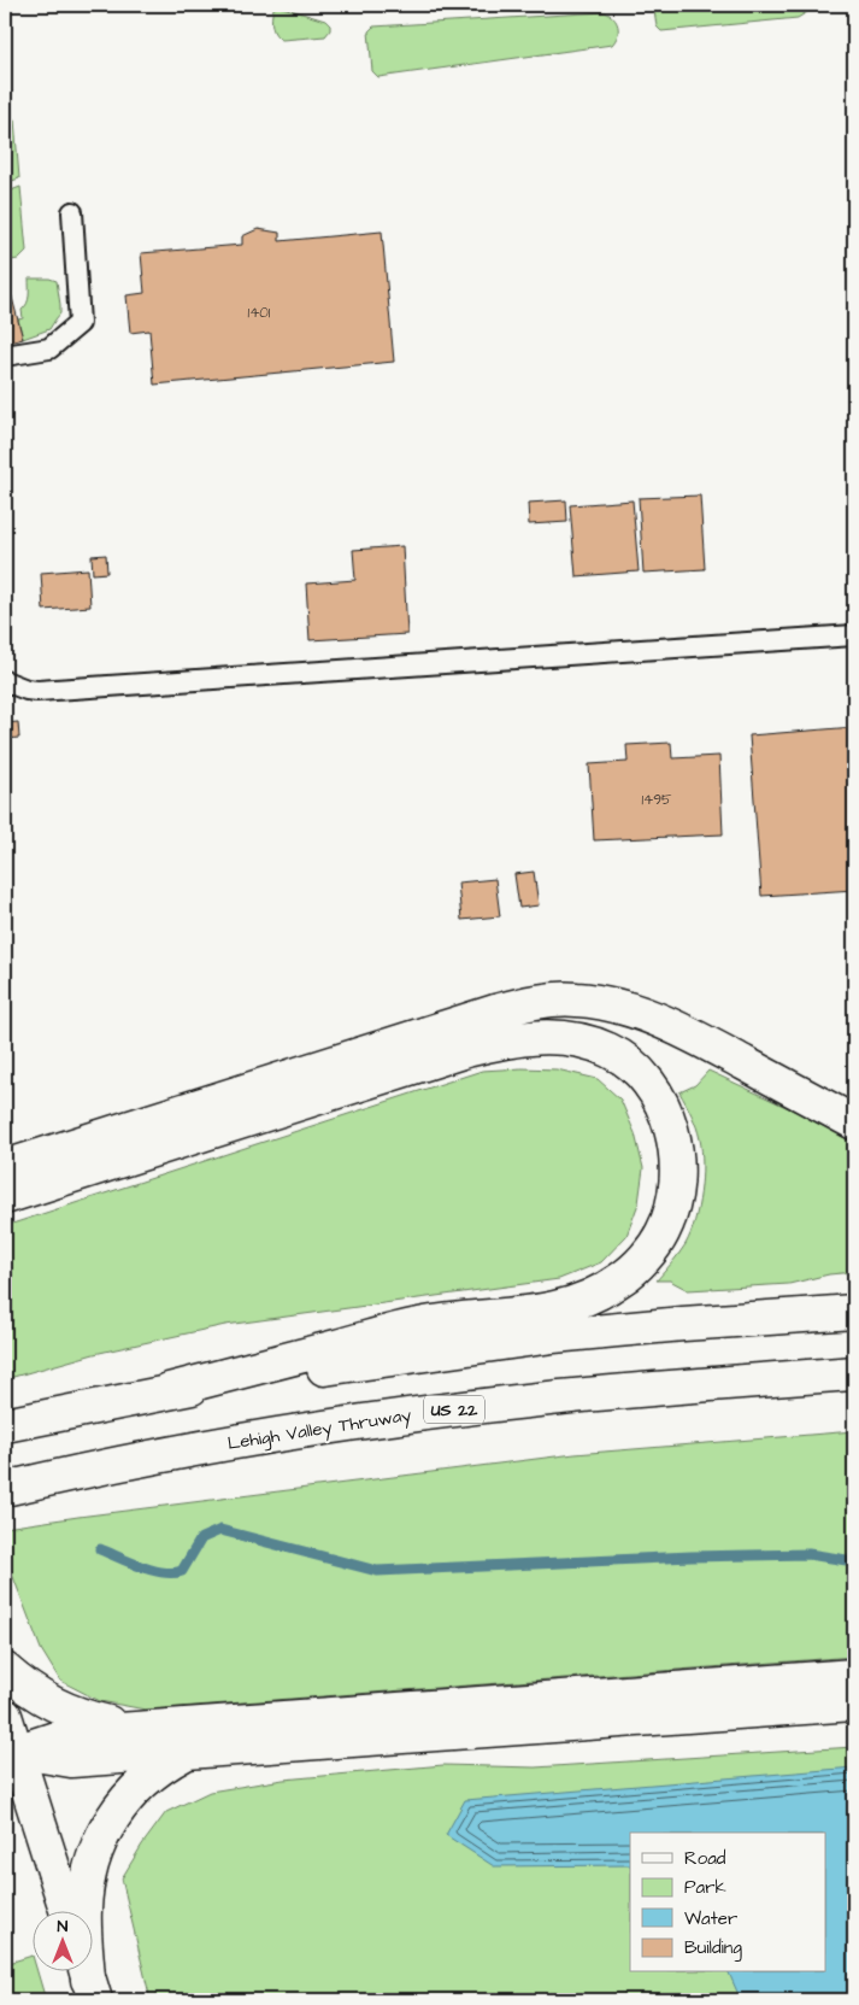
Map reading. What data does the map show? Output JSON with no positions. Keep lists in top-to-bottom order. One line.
{"streets":{"main road":["US 22","Lehigh Valley Thruway"]},"house_numbers":["1401","1495"],"legend":["Road","Park","Water","Building"],"north":"top"}
